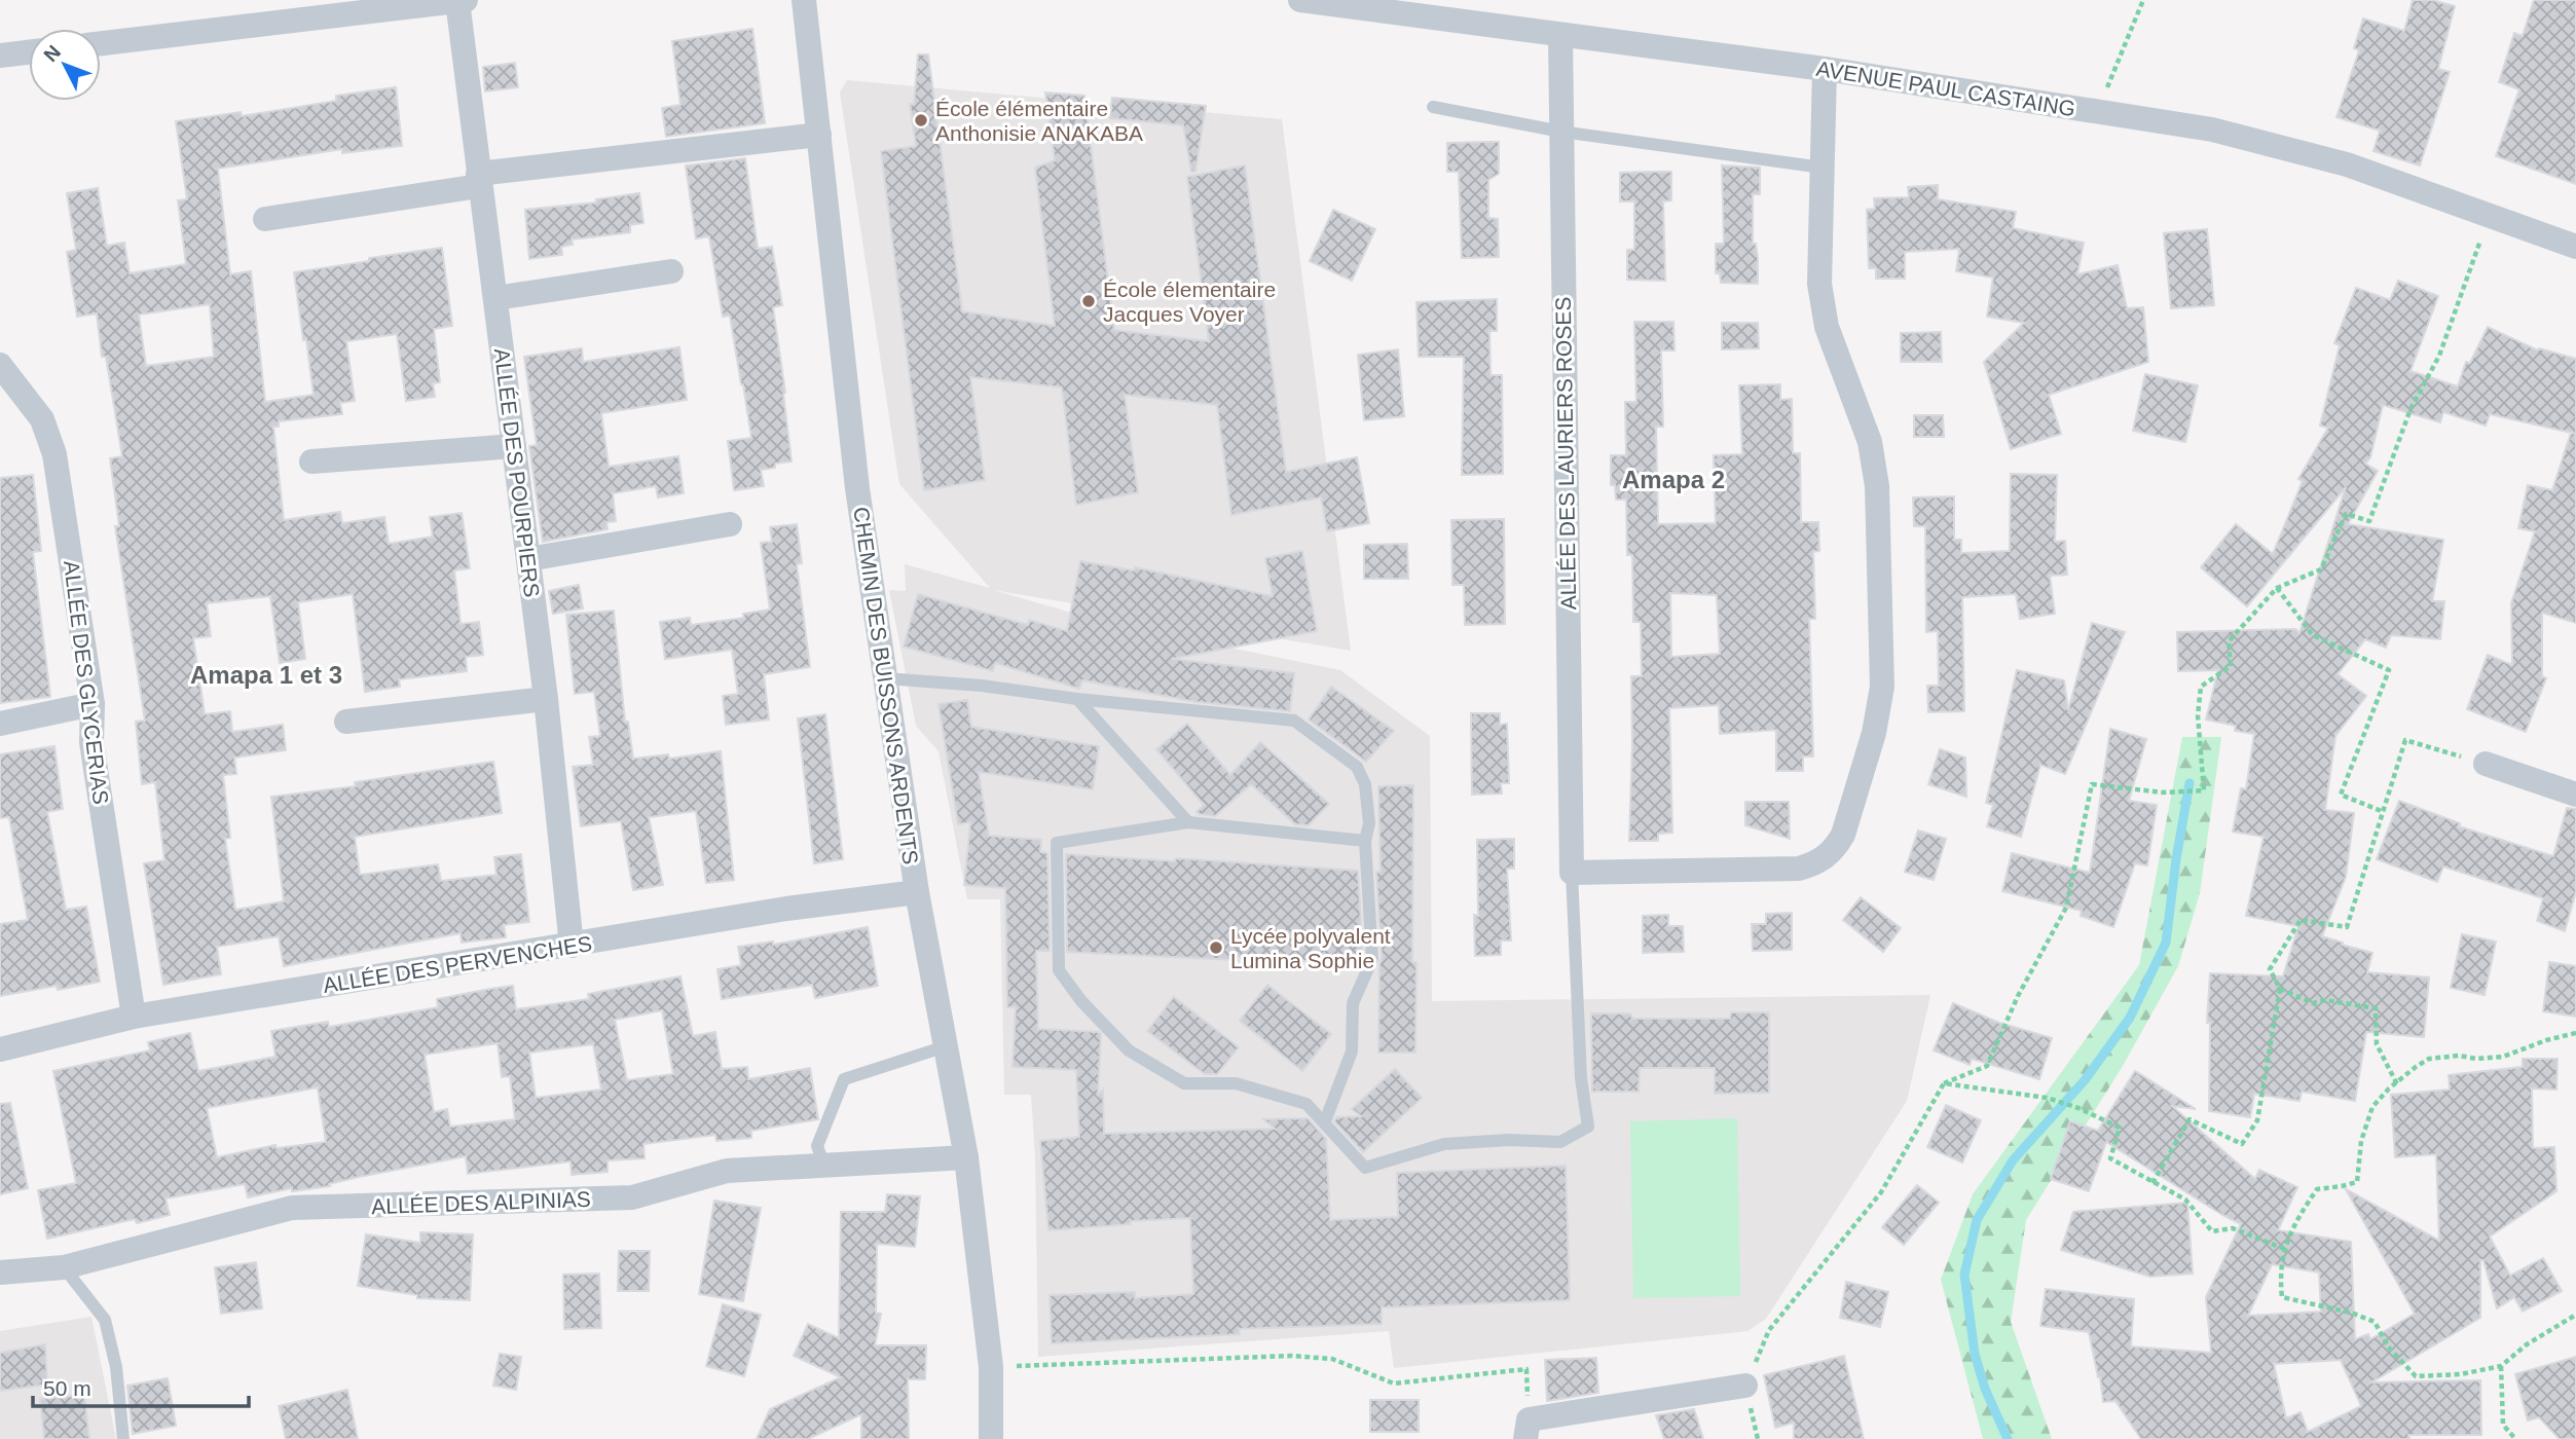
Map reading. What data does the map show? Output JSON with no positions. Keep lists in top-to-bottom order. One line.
{"streets":{"street":["AVENUE PAUL CASTAING","ALLÉE DES LAURIERS ROSES","ALLÉE DES POURPIERS","ALLÉE DES GLYCERIAS","CHEMIN DES BUISSONS ARDENTS","ALLÉE DES PERVENCHES","ALLÉE DES ALPINIAS"]},"crossings":[["AVENUE PAUL CASTAING","ALLÉE DES LAURIERS ROSES"],["ALLÉE DES POURPIERS","ALLÉE DES PERVENCHES"],["ALLÉE DES GLYCERIAS","ALLÉE DES PERVENCHES"],["CHEMIN DES BUISSONS ARDENTS","ALLÉE DES PERVENCHES"],["CHEMIN DES BUISSONS ARDENTS","ALLÉE DES ALPINIAS"]],"districts":["Amapa 2","Amapa 1 et 3"],"places":["École élémentaire Anthonisie ANAKABA","École élementaire Jacques Voyer","Lycée polyvalent Lumina Sophie"],"scale_bar":"50 m","north":"top left"}
